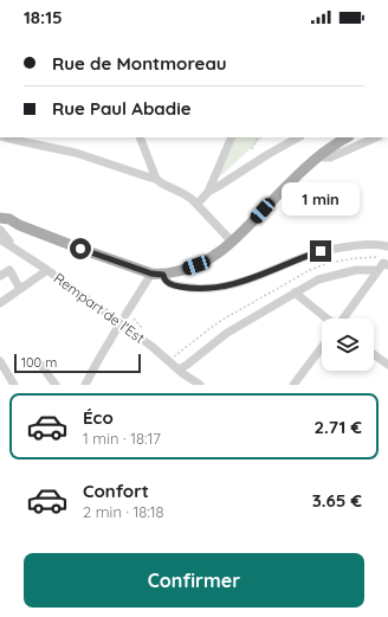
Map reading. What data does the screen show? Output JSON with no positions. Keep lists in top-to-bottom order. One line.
{"streets":{"street":["Rempart de l'Est"]},"scale_bar":"100 m","page":{"status":"18:15","banner":["Rue de Montmoreau","Rue Paul Abadie"],"bubble":"1 min","scale":"100 m","list":[{"name":"Éco","note":"1 min · 18:17","value":"2.71 €"},{"name":"Confort","note":"2 min · 18:18","value":"3.65 €"}],"buttons":"Confirmer"}}
